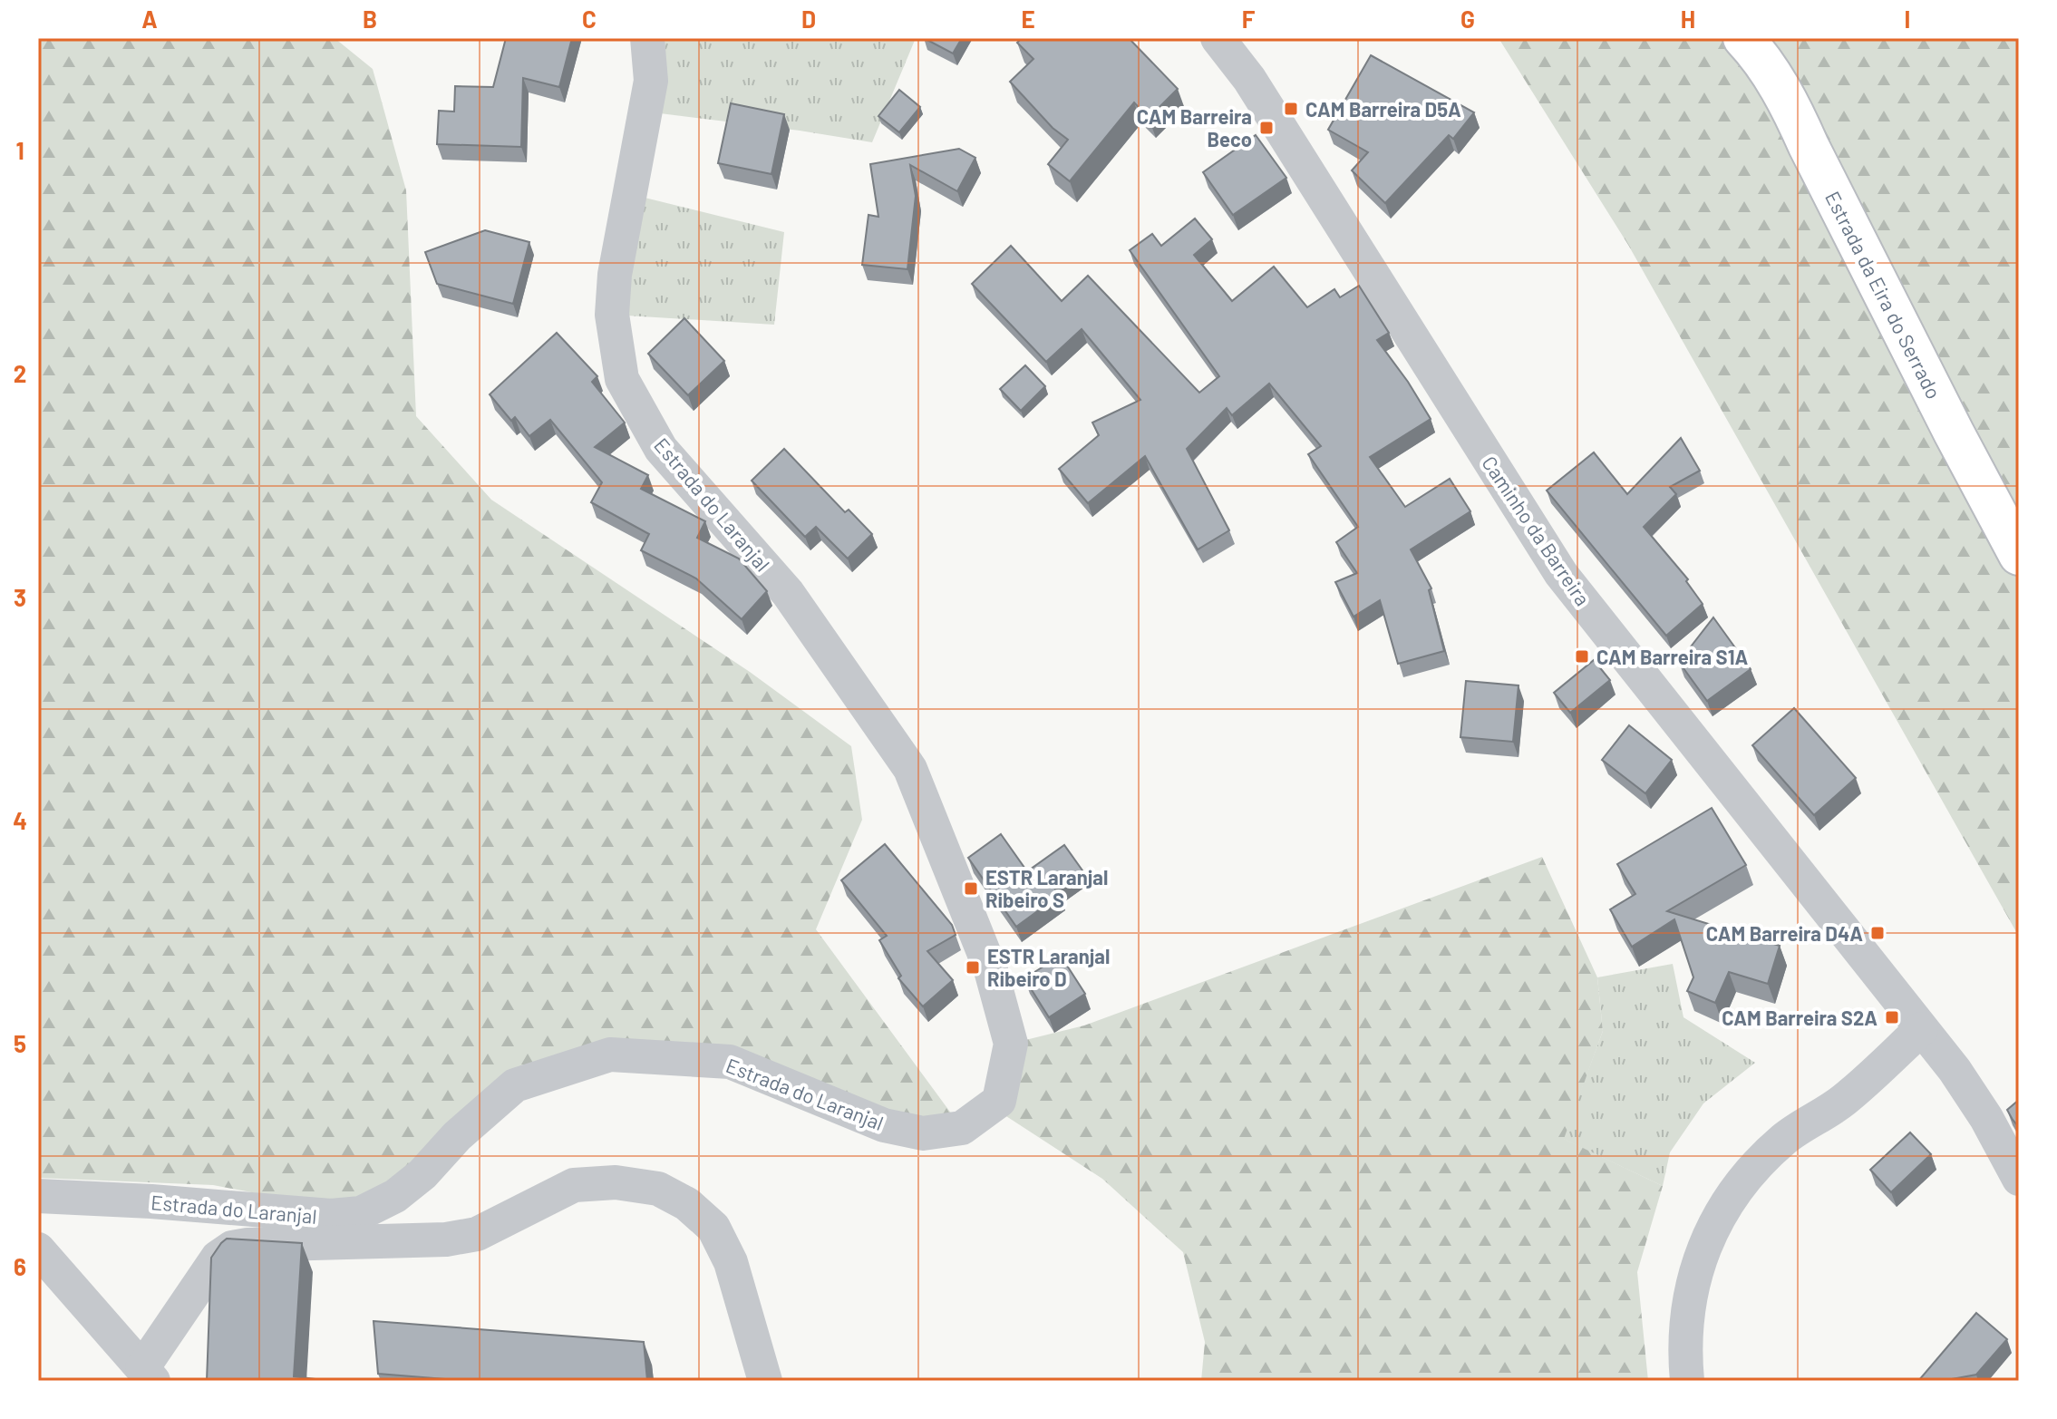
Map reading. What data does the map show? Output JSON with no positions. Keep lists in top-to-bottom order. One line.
{"streets":{"main road":["Estrada da Eira do Serrado"],"street":["Estrada do Laranjal","Caminho da Barreira"]},"places":{"transit":["CAM Barreira D5A","CAM Barreira Beco","CAM Barreira S1A","ESTR Laranjal Ribeiro S","CAM Barreira D4A","ESTR Laranjal Ribeiro D","CAM Barreira S2A"]},"grid":{"columns":["A","B","C","D","E","F","G","H","I"],"rows":["1","2","3","4","5","6"]}}
